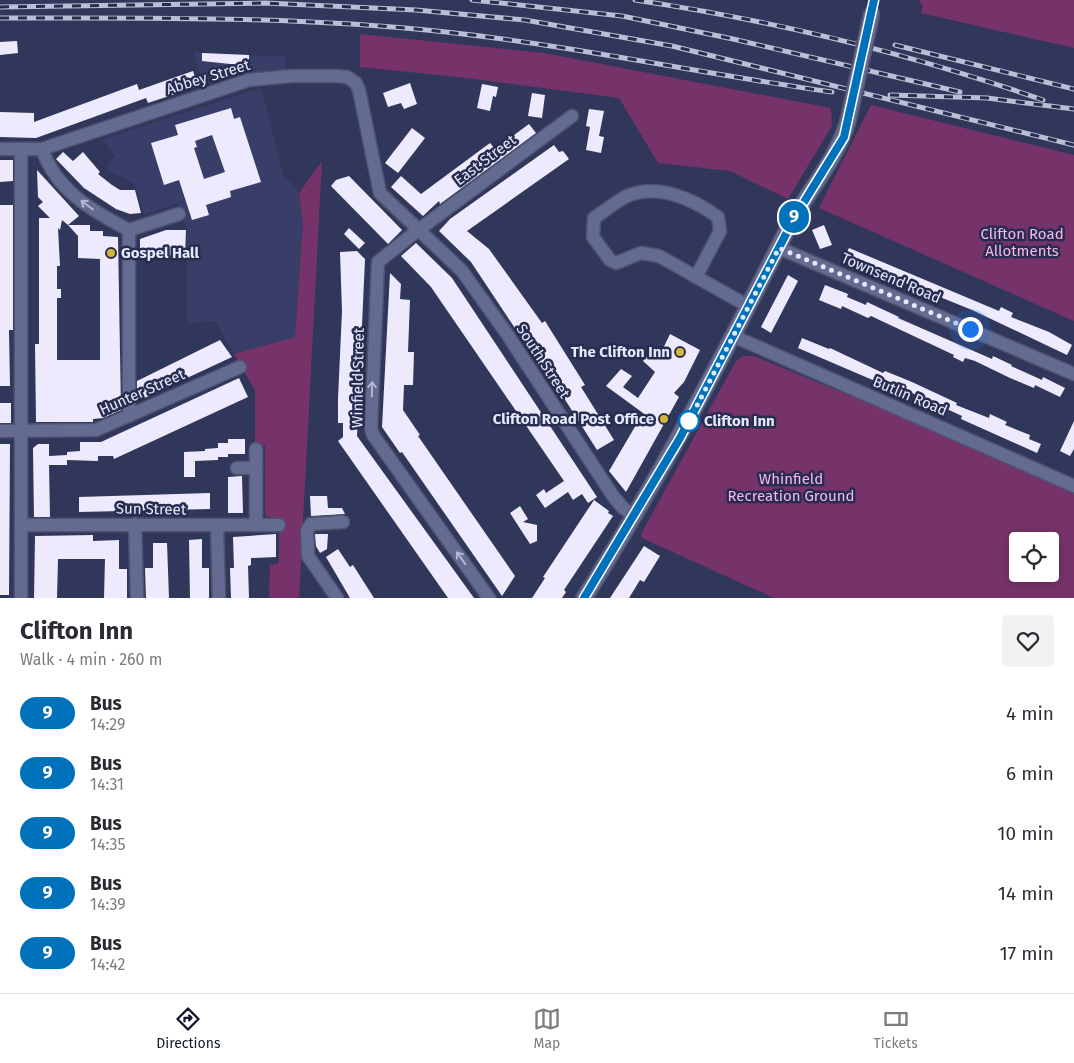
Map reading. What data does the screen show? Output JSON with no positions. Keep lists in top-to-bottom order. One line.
{"streets":{"street":["Abbey Street","East Street","Townsend Road","South Street","Winfield Street","Hunter Street","Butlin Road","Sun Street"]},"crossings":[["Abbey Street","East Street"],["Abbey Street","South Street"],["Abbey Street","Winfield Street"],["East Street","South Street"],["East Street","Winfield Street"],["South Street","Winfield Street"]],"one_way":["Winfield Street"],"parks":["Clifton Road Allotments","Whinfield Recreation Ground"],"places":["Gospel Hall","The Clifton Inn","Clifton Road Post Office","Clifton Inn"],"lines":["bus line 9"],"page":{"on_map":"9","heading":["Clifton Inn","Walk · 4 min · 260 m"],"list":[{"mark":"9","name":"Bus","note":"14:29","value":"4 min"},{"mark":"9","name":"Bus","note":"14:31","value":"6 min"},{"mark":"9","name":"Bus","note":"14:35","value":"10 min"},{"mark":"9","name":"Bus","note":"14:39","value":"14 min"},{"mark":"9","name":"Bus","note":"14:42","value":"17 min"}],"tabs":["Directions","Map","Tickets"]}}
